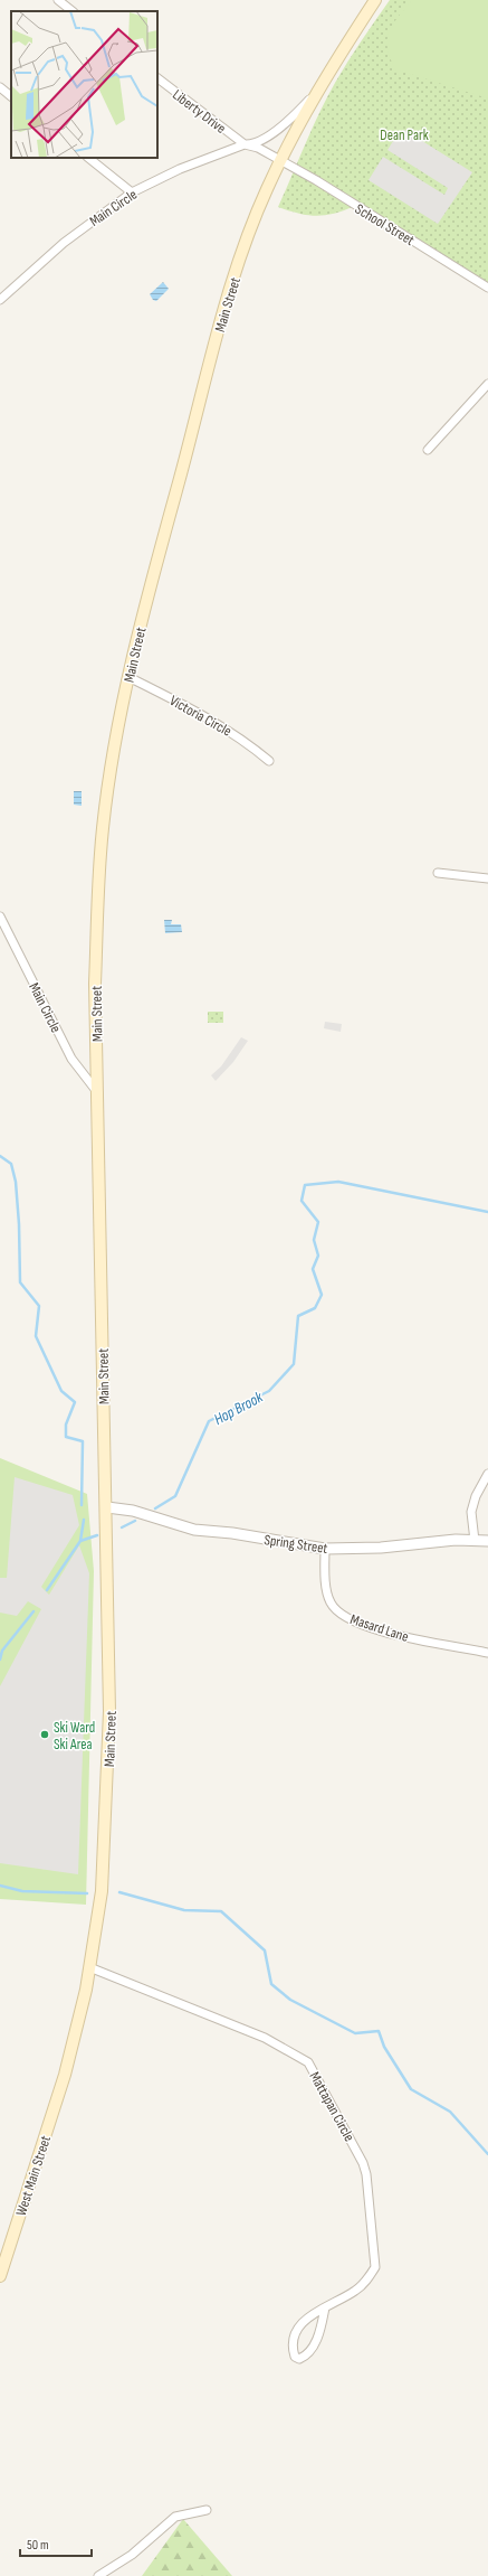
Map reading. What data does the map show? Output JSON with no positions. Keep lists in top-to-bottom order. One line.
{"streets":{"main road":["Main Street","West Main Street"],"street":["Liberty Drive","Main Circle","School Street","Victoria Circle","Spring Street","Masard Lane","Mattapan Circle"]},"crossings":[["Liberty Drive","Main Circle"],["Main Circle","Main Street"],["School Street","Main Street"],["Main Street","Victoria Circle"],["Main Street","Spring Street"],["Main Street","Mattapan Circle"],["Main Street","West Main Street"],["Spring Street","Masard Lane"]],"water":["Hop Brook"],"parks":["Dean Park"],"places":["Ski Ward Ski Area"],"scale_bar":"50 m"}
